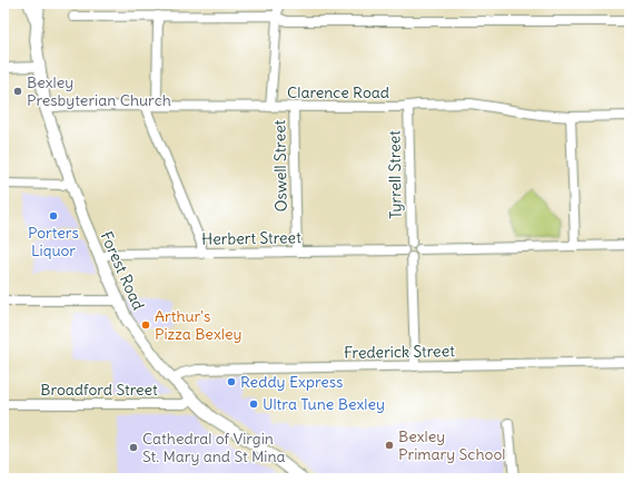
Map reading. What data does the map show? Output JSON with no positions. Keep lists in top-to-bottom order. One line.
{"streets":{"main road":["Forest Road"],"street":["Clarence Road","Oswell Street","Tyrrell Street","Herbert Street","Frederick Street","Broadford Street"]},"crossings":[["Clarence Road","Oswell Street"],["Clarence Road","Tyrrell Street"],["Clarence Road","Forest Road"],["Oswell Street","Herbert Street"],["Tyrrell Street","Herbert Street"],["Herbert Street","Forest Road"],["Forest Road","Frederick Street"],["Forest Road","Broadford Street"]],"places":["Bexley Presbyterian Church","Porters Liquor","Arthur's Pizza Bexley","Reddy Express","Ultra Tune Bexley","Bexley Primary School","Cathedral of Virgin St. Mary and St Mina"]}
